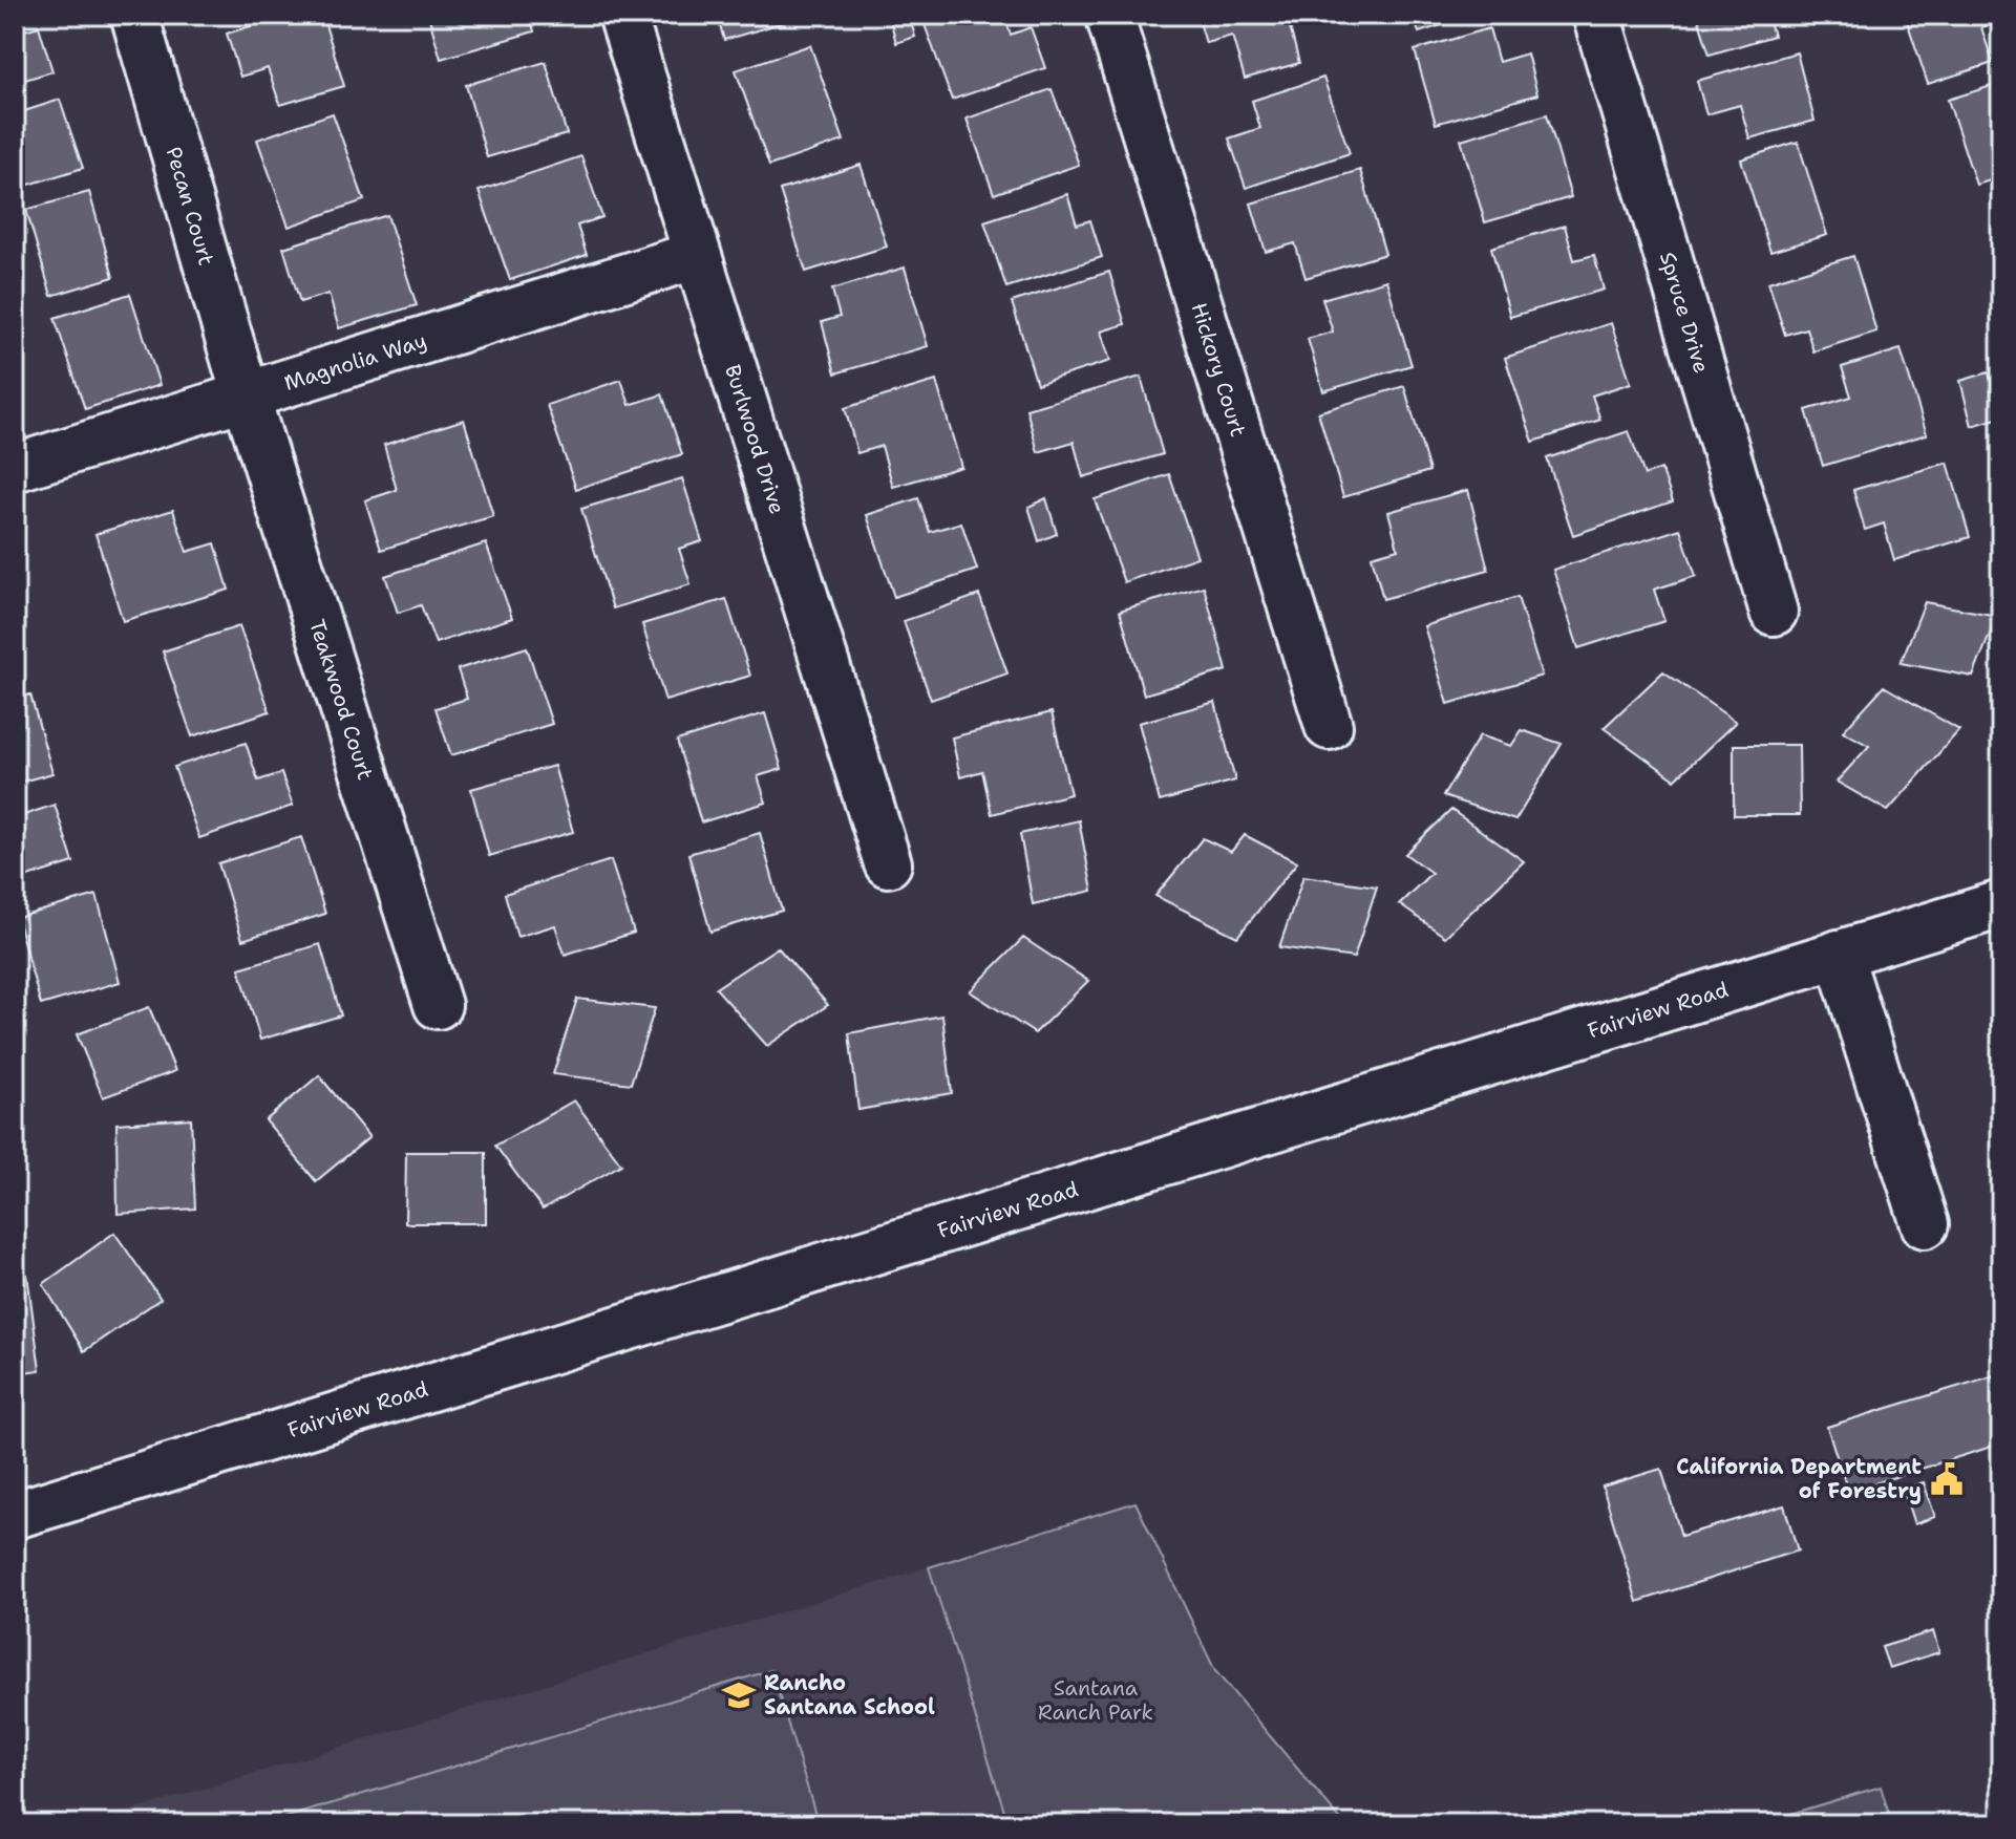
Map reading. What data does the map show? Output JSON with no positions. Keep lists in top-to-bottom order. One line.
{"streets":{"street":["Pecan Court","Spruce Drive","Magnolia Way","Hickory Court","Burlwood Drive","Teakwood Court","Fairview Road"]},"crossings":[["Pecan Court","Magnolia Way"],["Pecan Court","Teakwood Court"],["Magnolia Way","Burlwood Drive"],["Magnolia Way","Teakwood Court"]],"parks":["Santana Ranch Park"],"places":{"public building":["California Department of Forestry"],"school or university":["Rancho Santana School"]}}
